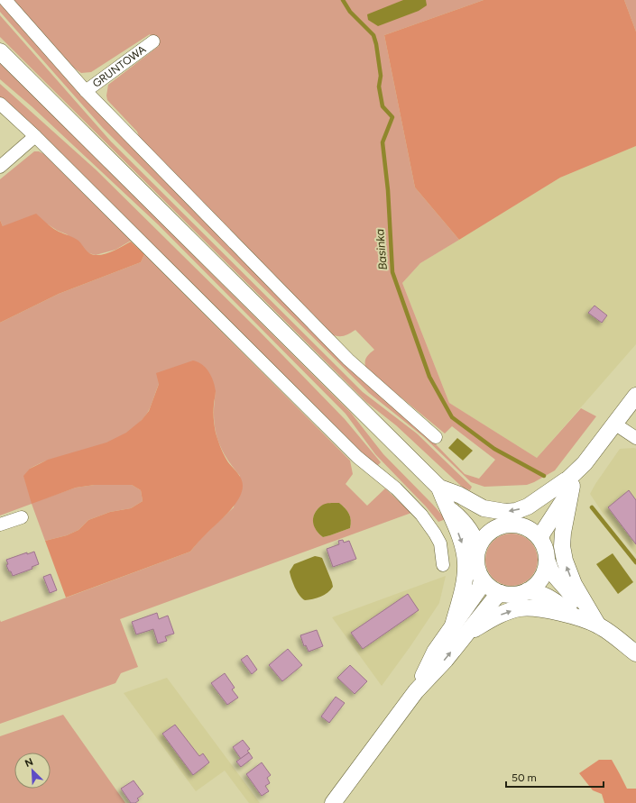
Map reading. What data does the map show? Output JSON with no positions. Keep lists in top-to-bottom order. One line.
{"streets":{"street":["GRUNTOWA"]},"water":["Basinka"],"scale_bar":"50 m","north":"top left"}
